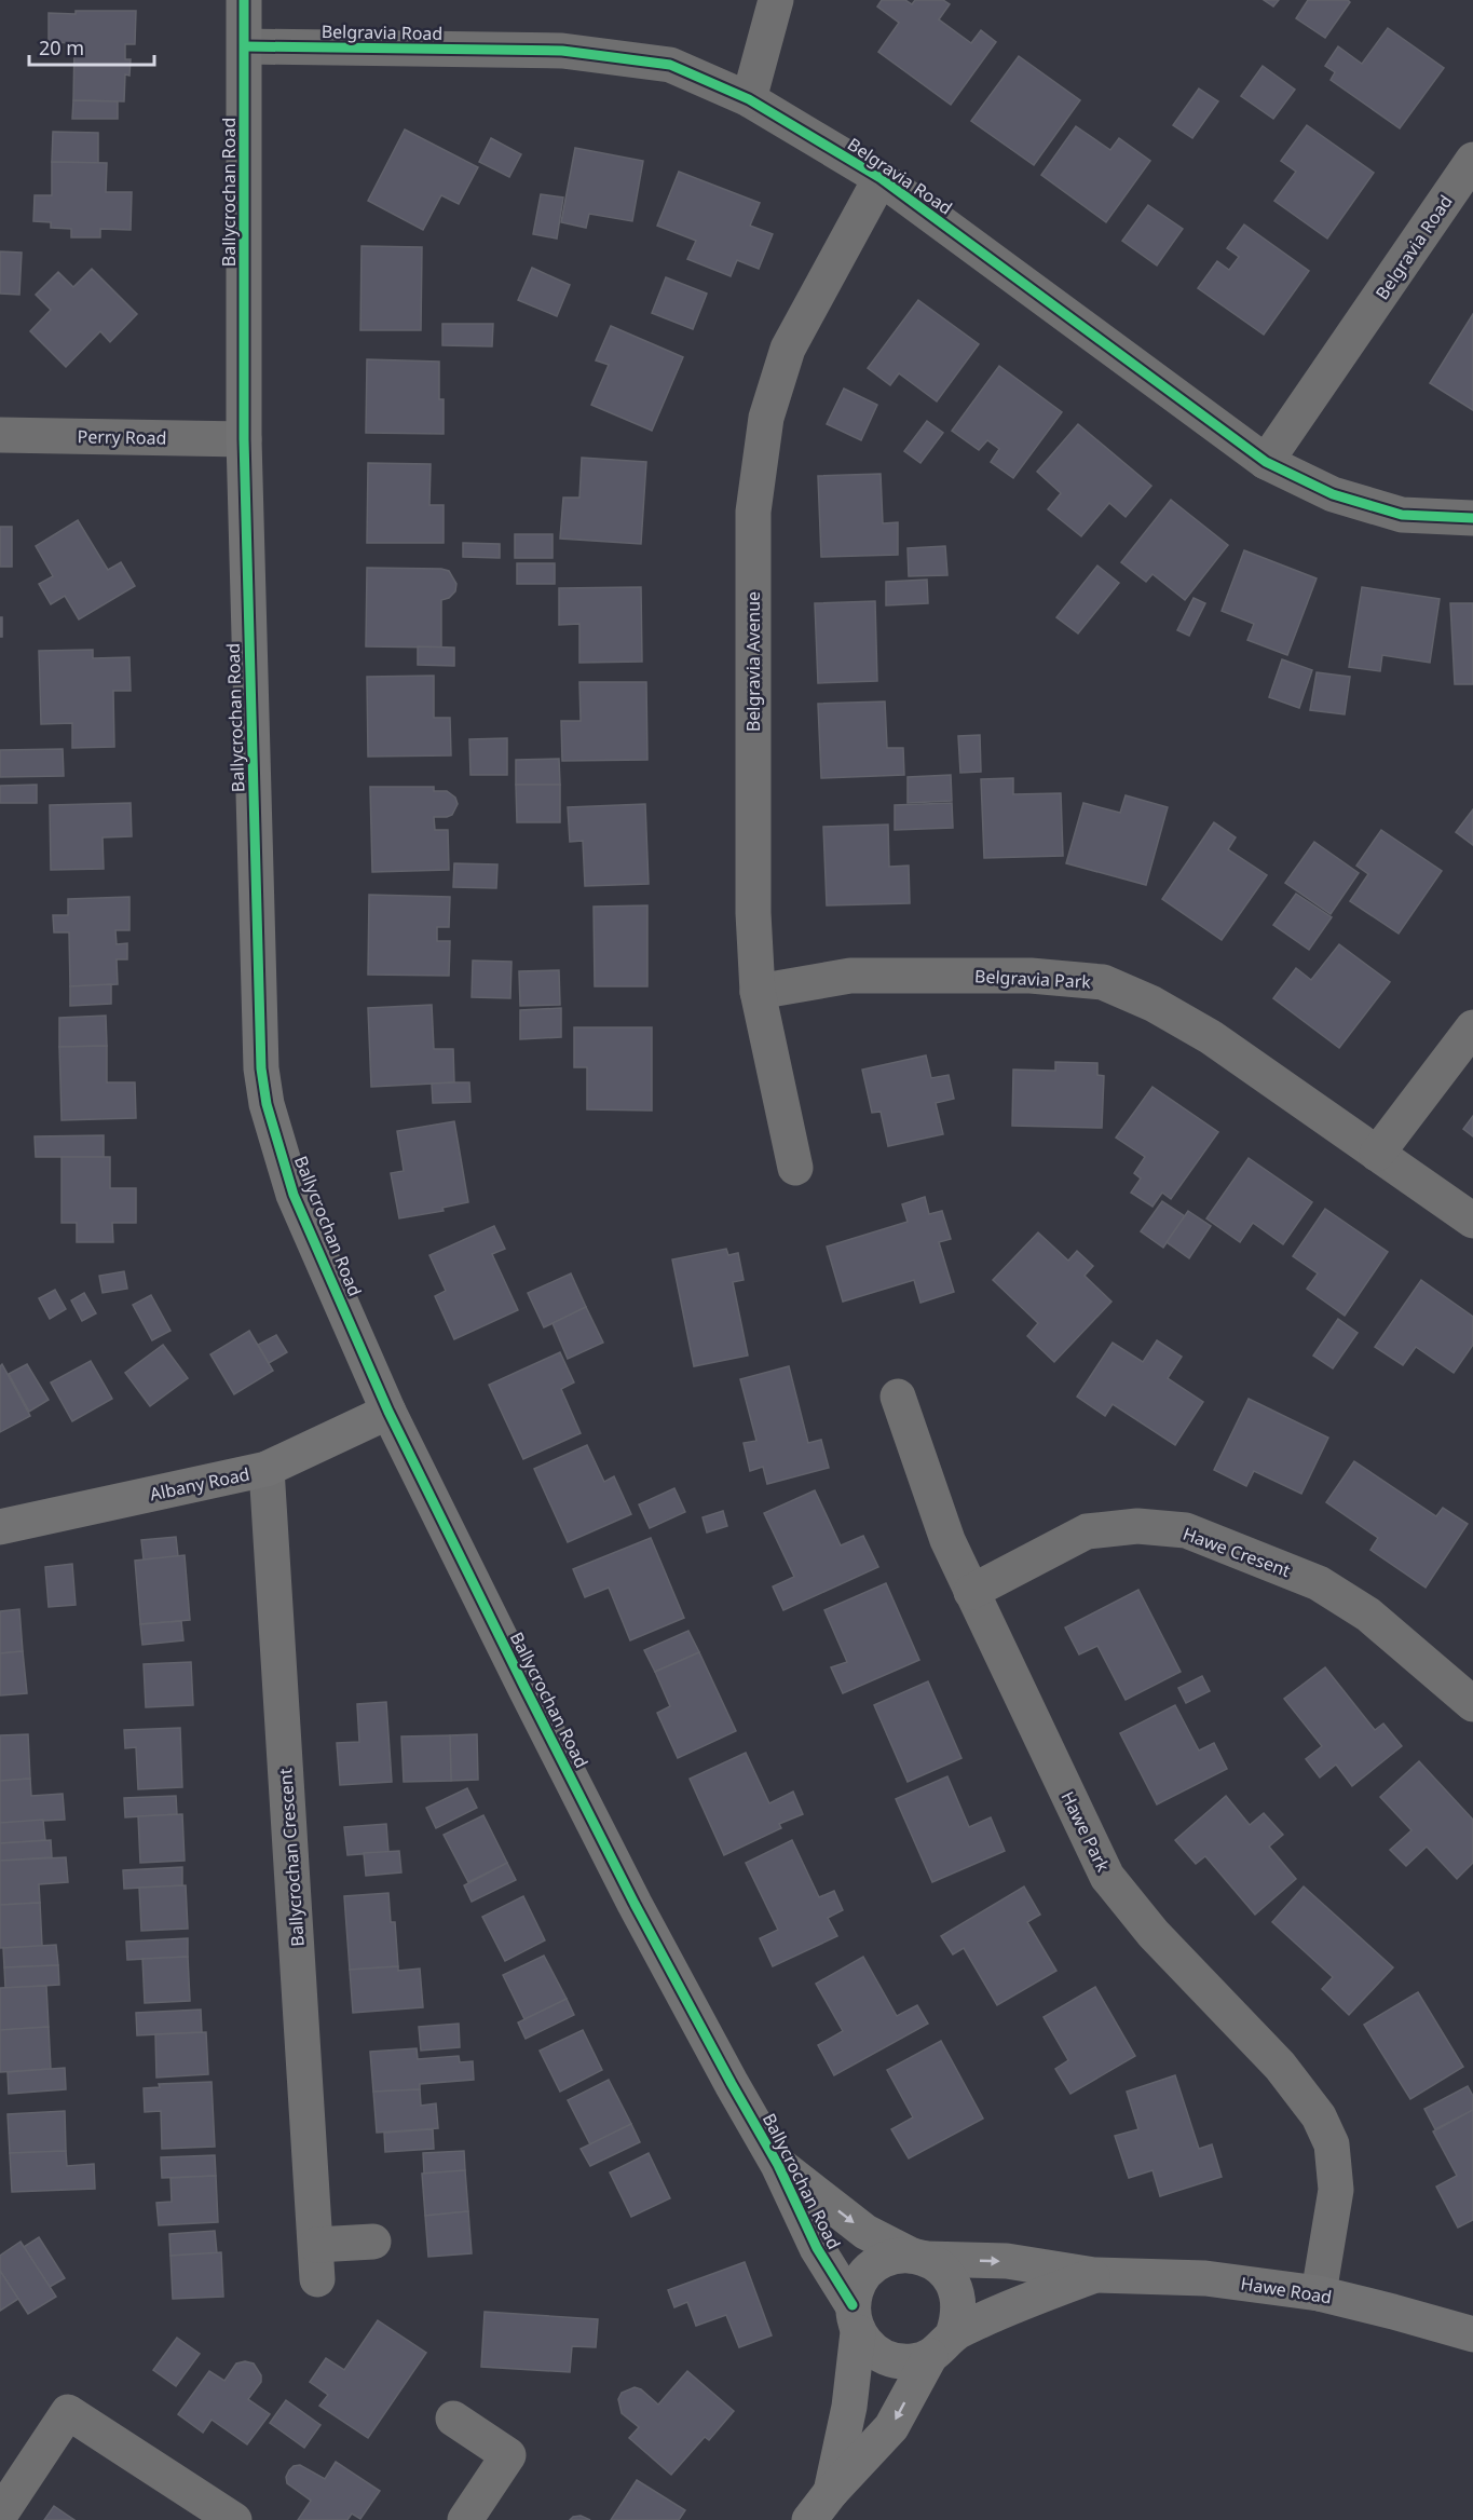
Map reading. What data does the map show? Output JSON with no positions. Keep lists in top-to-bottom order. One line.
{"streets":{"street":["Belgravia Road","Ballycrochan Road","Perry Road","Belgravia Avenue","Belgravia Park","Albany Road","Hawe Cresent","Hawe Park","Ballycrochan Crescent","Hawe Road"]},"crossings":[["Belgravia Road","Ballycrochan Road"],["Belgravia Road","Belgravia Avenue"],["Ballycrochan Road","Perry Road"],["Ballycrochan Road","Albany Road"],["Ballycrochan Road","Hawe Road"],["Belgravia Avenue","Belgravia Park"],["Albany Road","Ballycrochan Crescent"],["Hawe Cresent","Hawe Park"],["Hawe Park","Hawe Road"]],"scale_bar":"20 m"}
